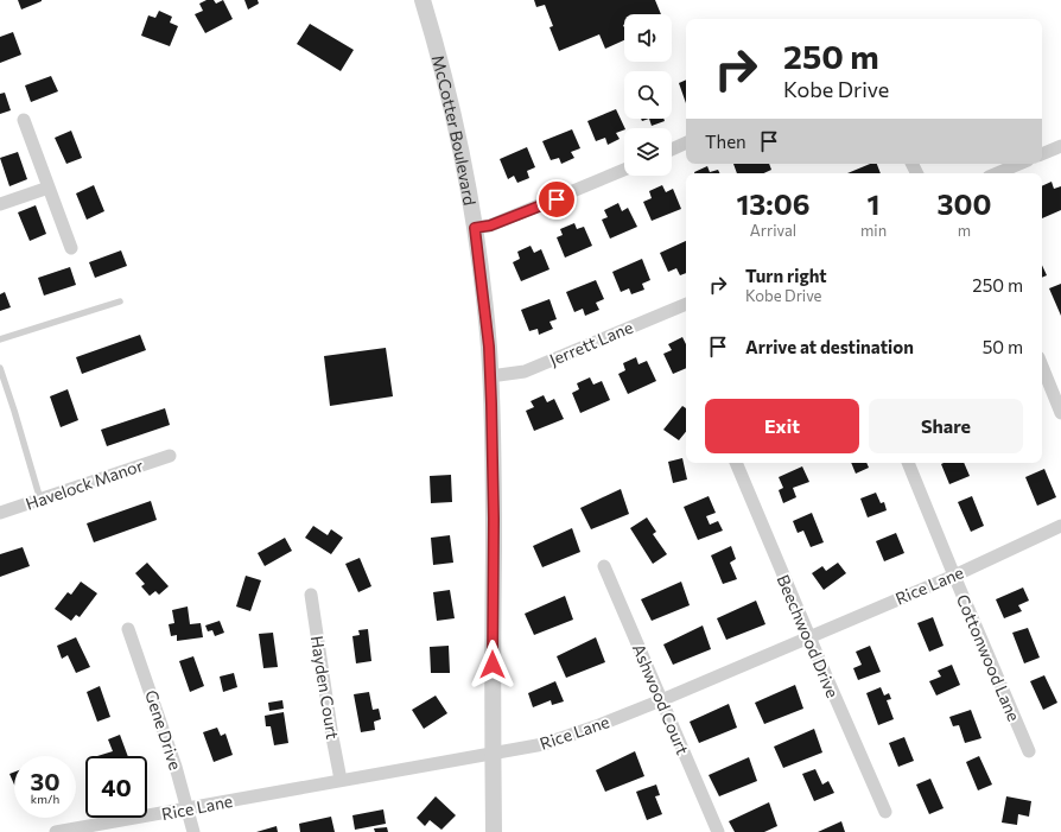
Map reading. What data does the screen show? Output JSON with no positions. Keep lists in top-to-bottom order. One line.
{"streets":{"street":["McCotter Boulevard","Jerrett Lane","Havelock Manor","Rice Lane","Beechwood Drive","Cottonwood Lane","Hayden Court","Ashwood Court","Gene Drive"]},"crossings":[["McCotter Boulevard","Jerrett Lane"],["McCotter Boulevard","Rice Lane"],["Rice Lane","Beechwood Drive"],["Rice Lane","Cottonwood Lane"],["Rice Lane","Hayden Court"],["Rice Lane","Ashwood Court"],["Rice Lane","Gene Drive"]],"page":{"turn":["250 m","Kobe Drive"],"then":"Then","eta":["13:06","Arrival","1","min","300","m"],"list":[{"name":"Turn right","note":"Kobe Drive","value":"250 m"},{"name":"Arrive at destination","value":"50 m"}],"buttons":["Exit","Share"],"speed":"30 km/h","limit":"40"}}
